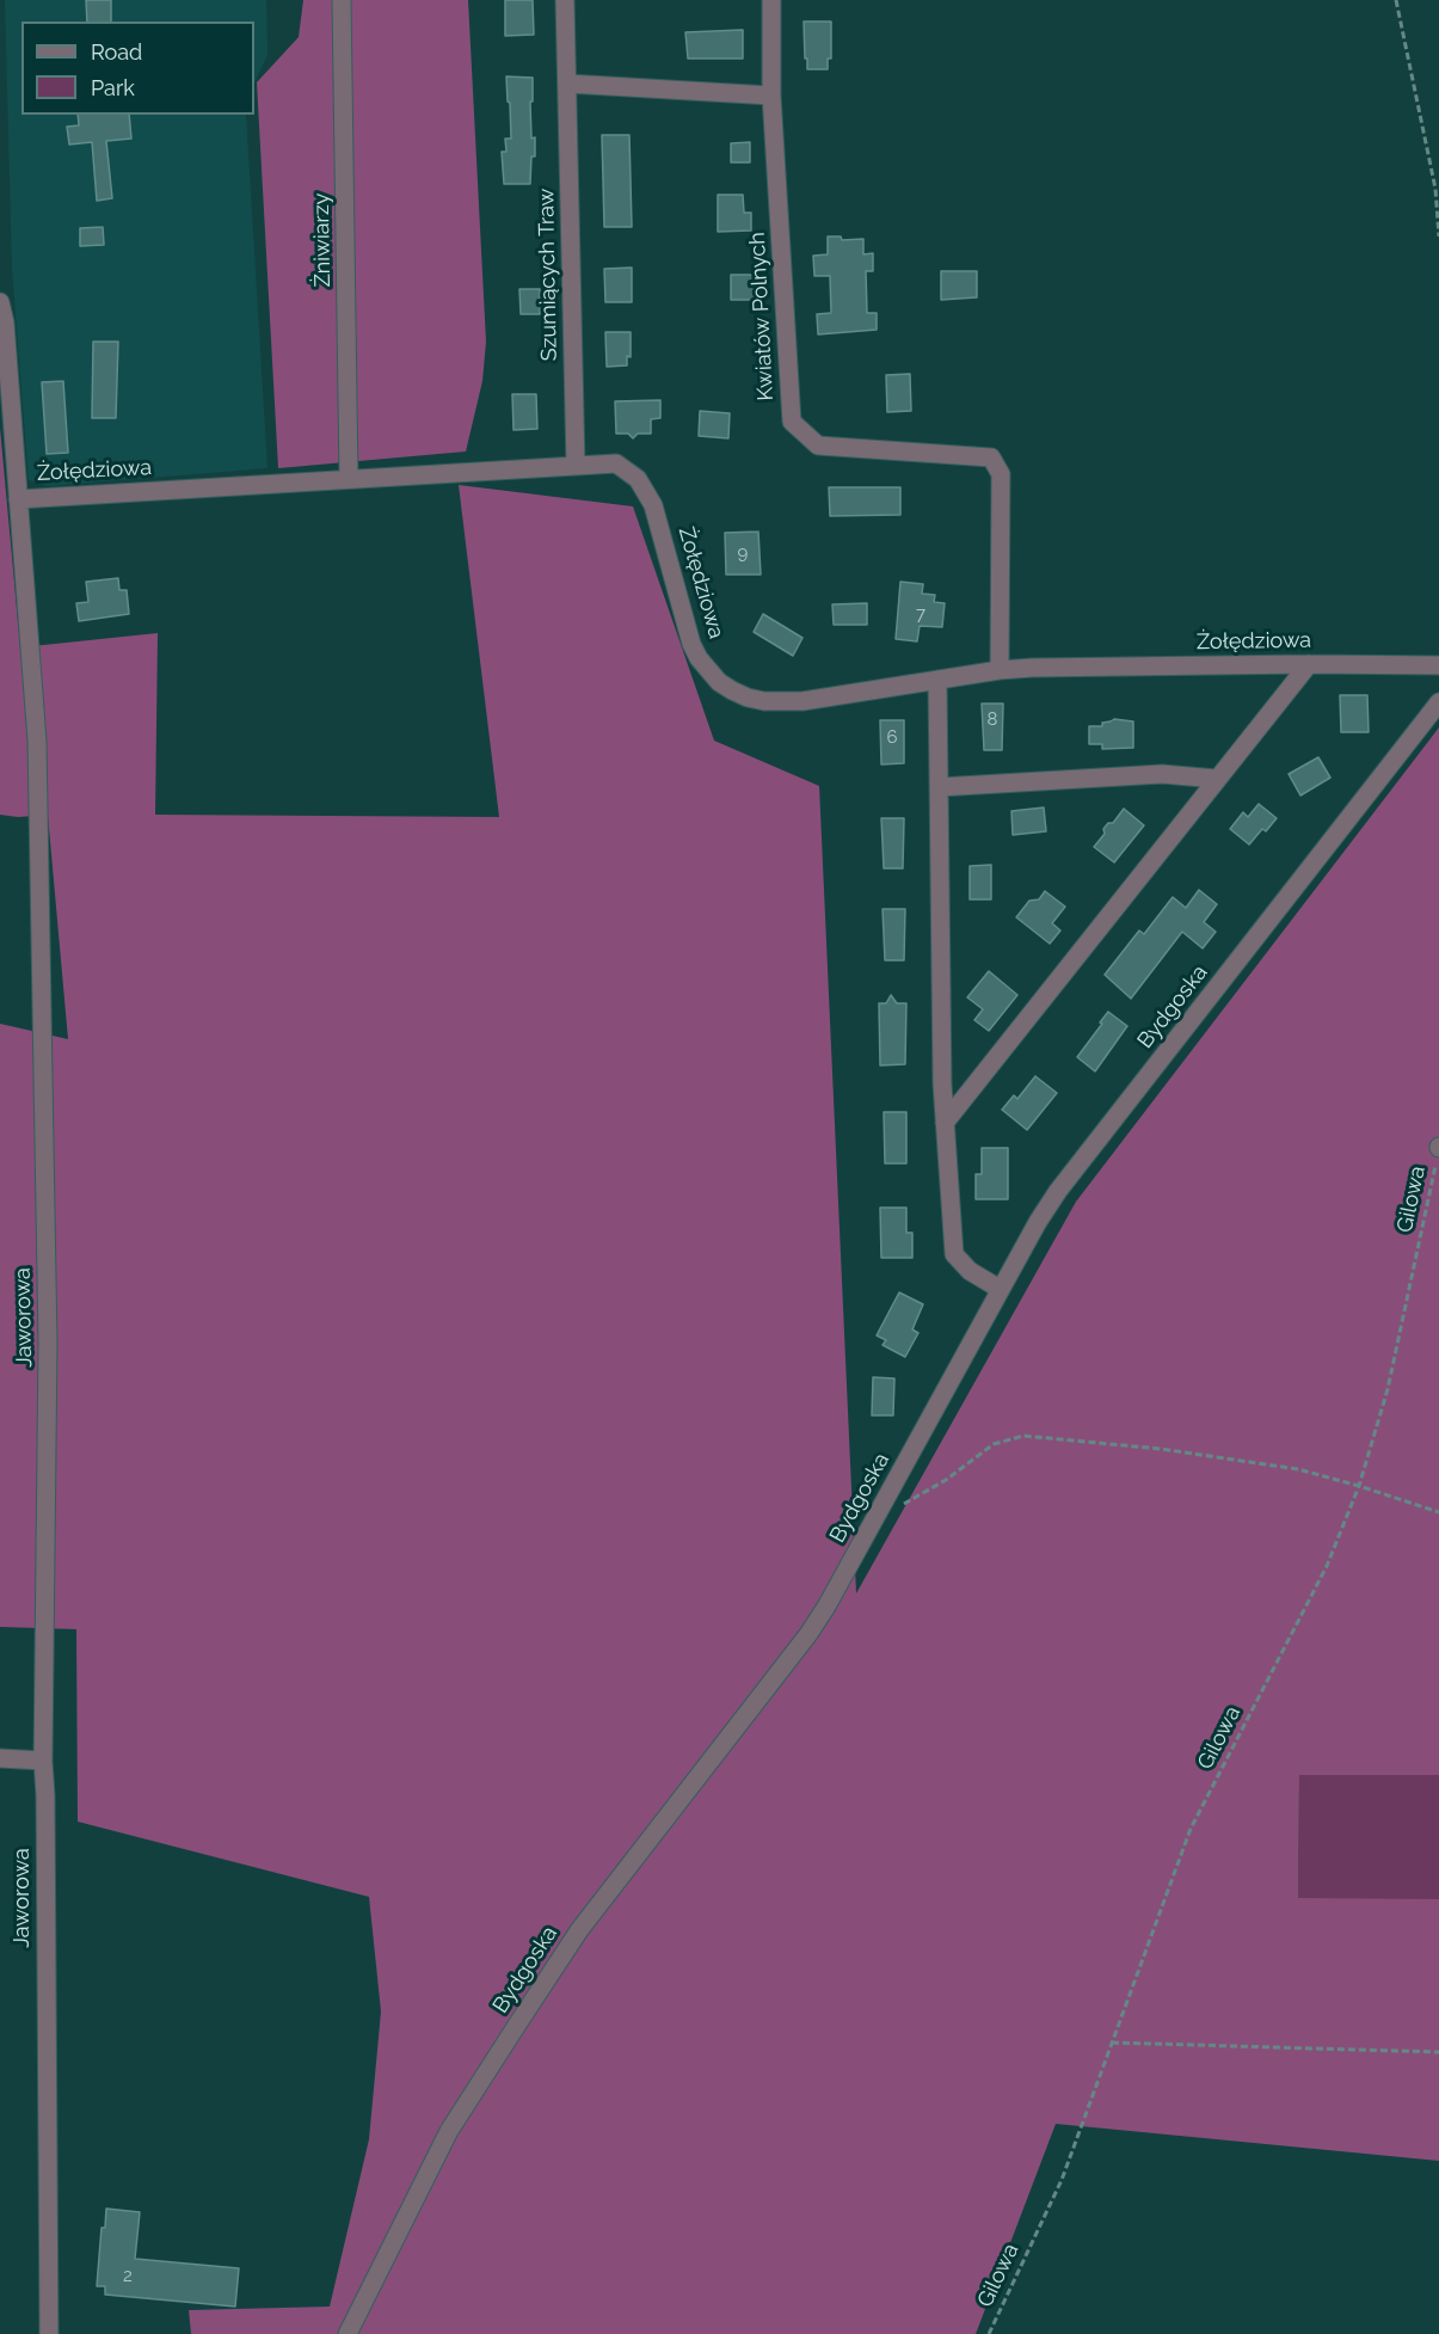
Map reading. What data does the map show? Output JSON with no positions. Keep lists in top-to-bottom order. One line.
{"streets":{"street":["Żniwiarzy","Szumiących Traw","Kwiatów Polnych","Żołędziowa","Bydgoska","Jaworowa"],"path":["Gilowa"]},"crossings":[["Żniwiarzy","Żołędziowa"],["Szumiących Traw","Żołędziowa"],["Kwiatów Polnych","Żołędziowa"],["Żołędziowa","Jaworowa"]],"house_numbers":["9","7","8","6","2"],"legend":["Road","Park"]}
